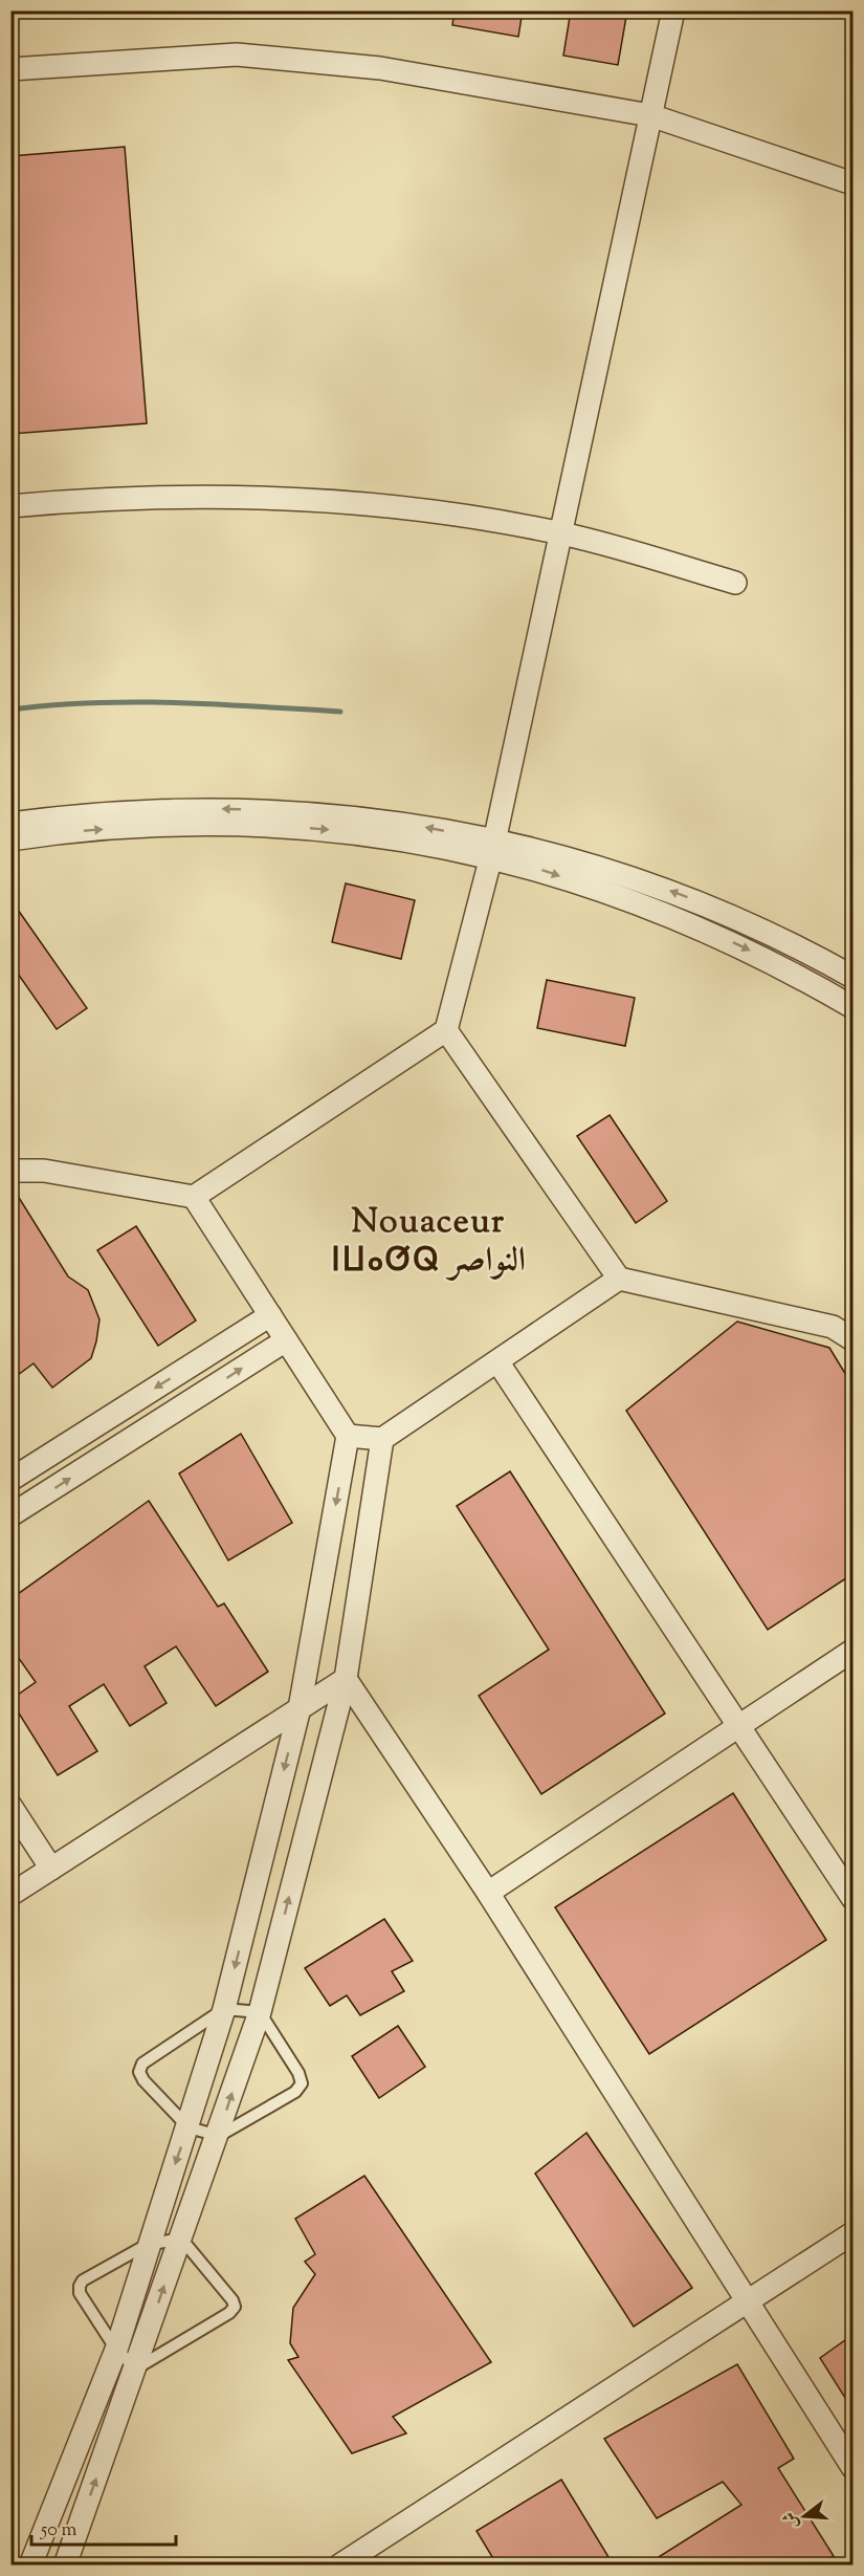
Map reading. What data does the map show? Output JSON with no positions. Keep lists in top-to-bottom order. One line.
{"districts":["Nouaceur ⵏⵡⴰⵚⵕ النواصر"],"scale_bar":"50 m","north":"left"}
